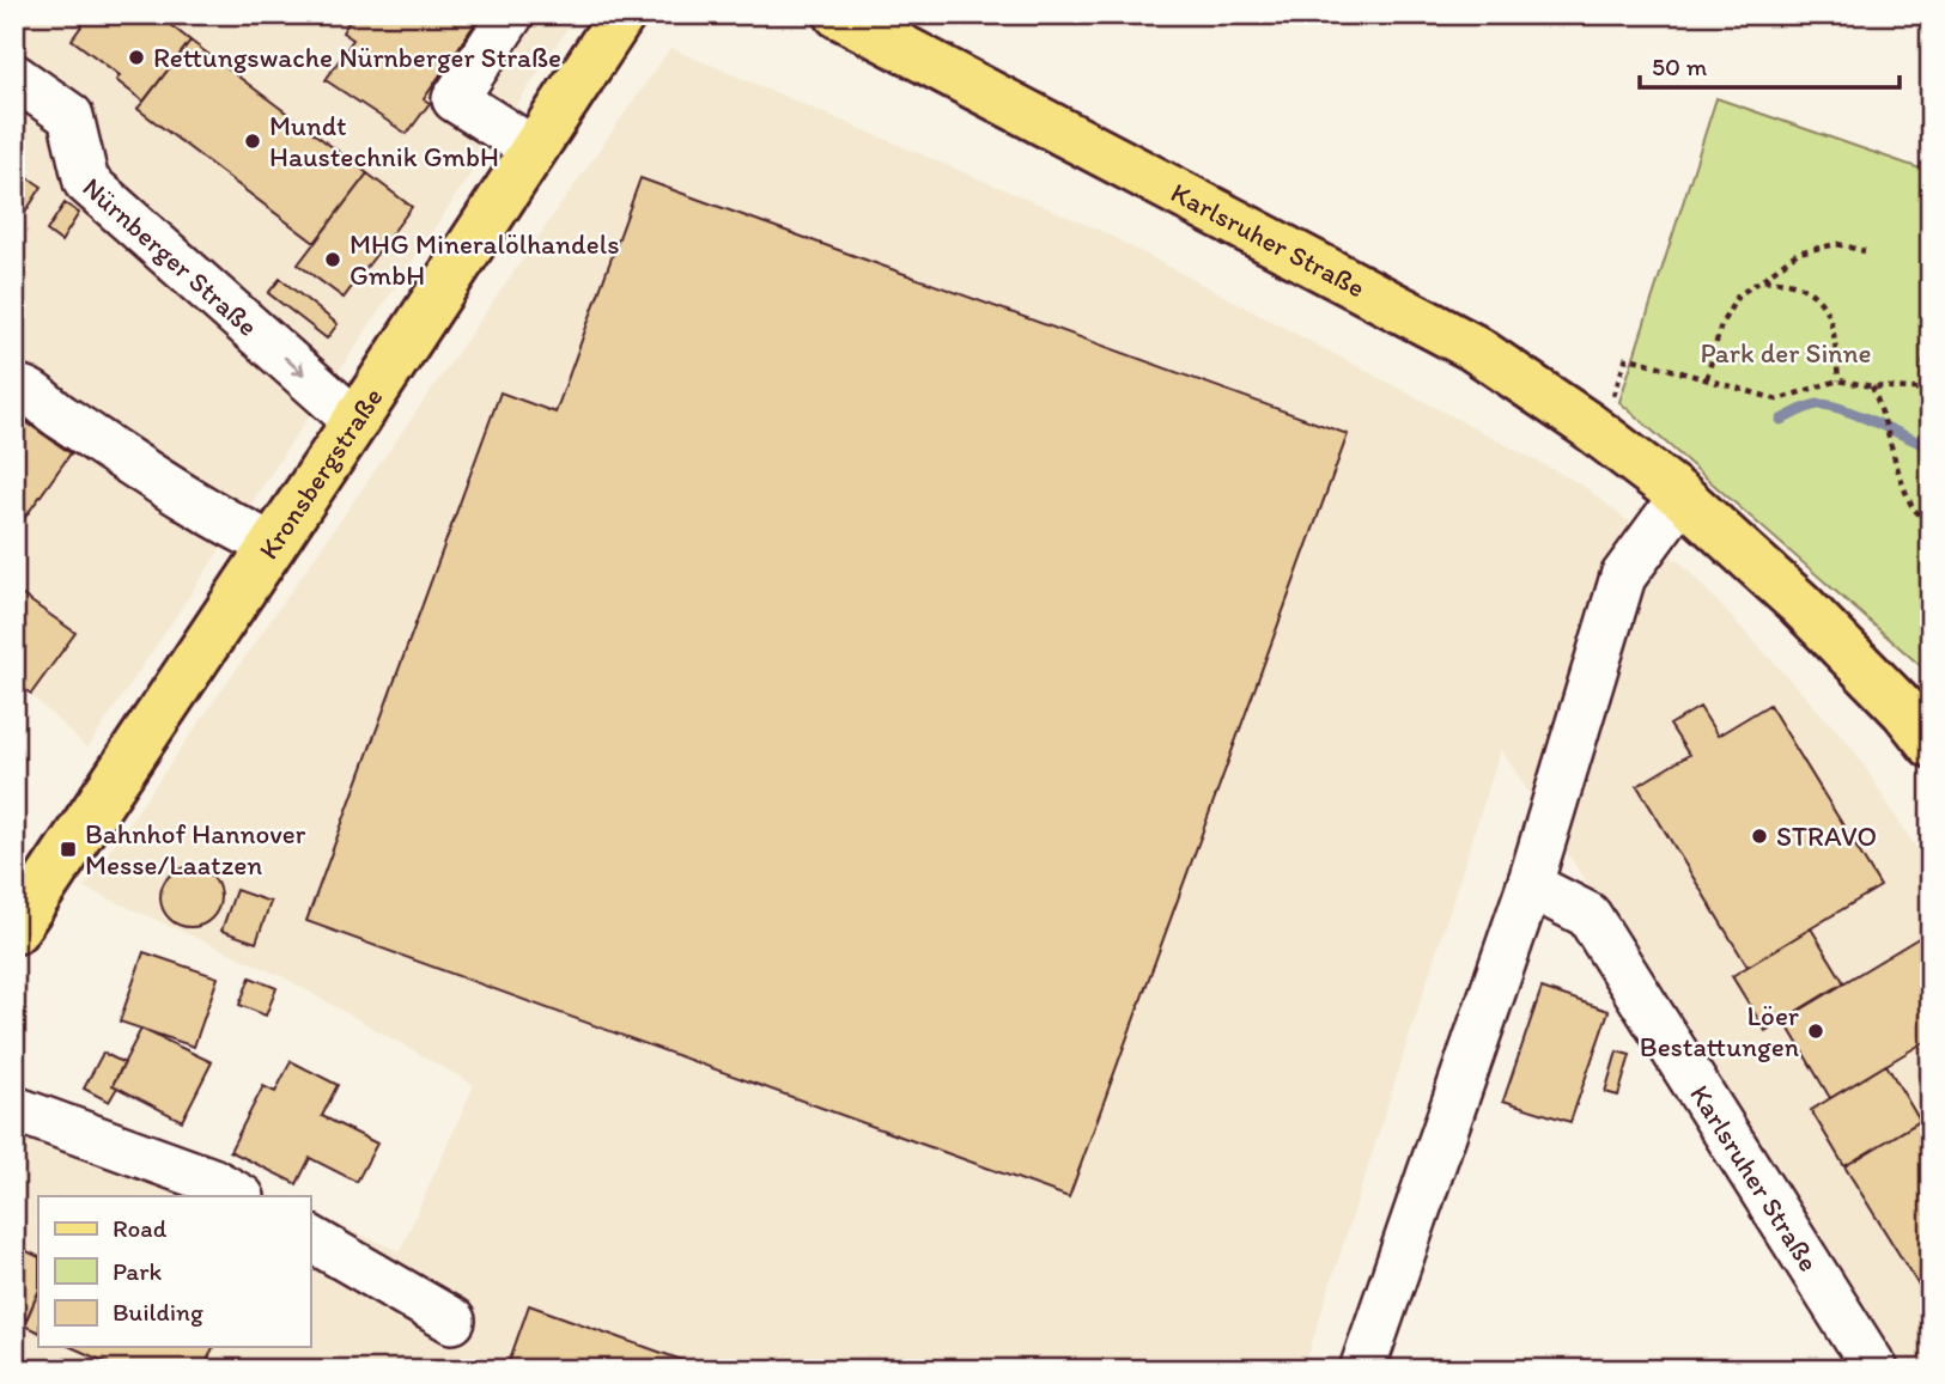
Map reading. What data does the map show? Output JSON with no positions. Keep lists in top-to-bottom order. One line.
{"streets":{"main road":["Karlsruher Straße","Kronsbergstraße"],"street":["Nürnberger Straße"]},"crossings":[["Nürnberger Straße","Kronsbergstraße"]],"parks":["Park der Sinne"],"places":{"other":["Rettungswache Nürnberger Straße","Mundt Haustechnik GmbH","MHG Mineralölhandels GmbH","STRAVO","Löer Bestattungen"],"transit":["Bahnhof Hannover Messe/Laatzen"]},"legend":["Road","Park","Building"],"scale_bar":"50 m"}
